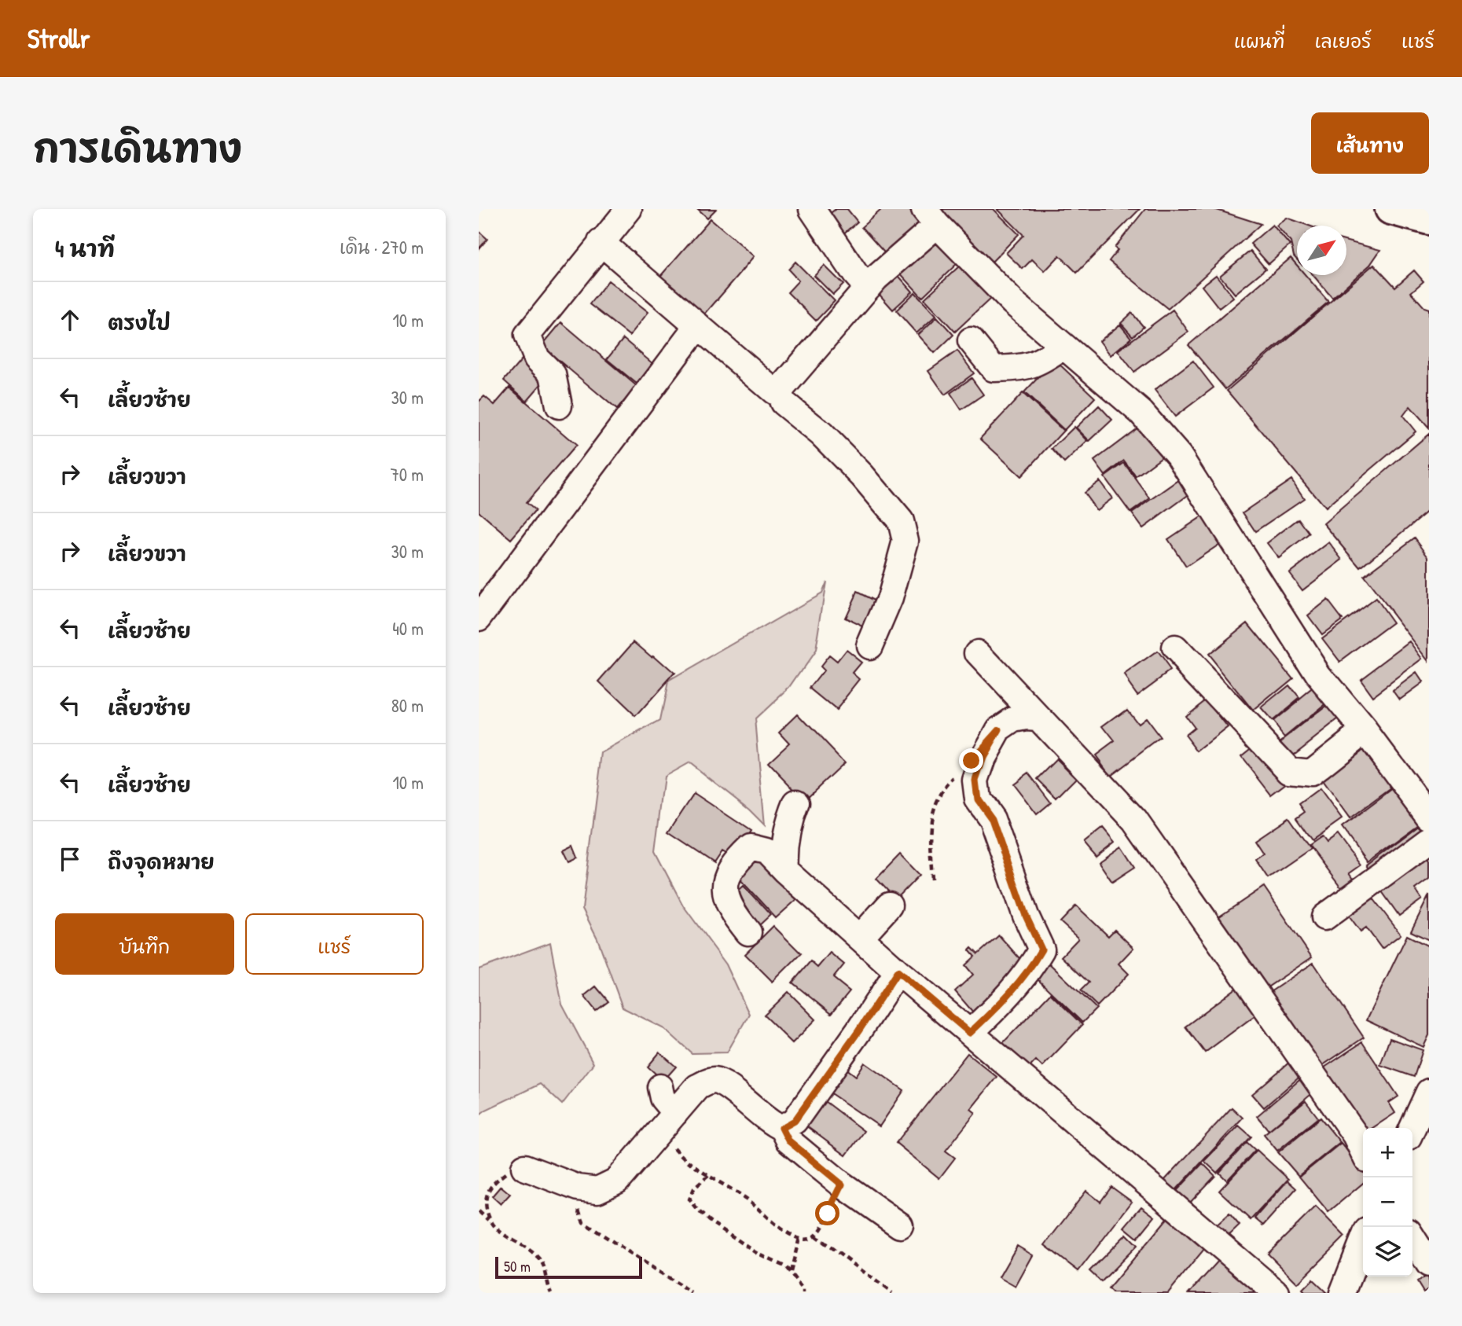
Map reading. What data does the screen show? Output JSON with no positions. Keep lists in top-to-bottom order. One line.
{"scale_bar":"50 m","north":"top right","page":{"header":"Strollr","nav":["แผนที่","เลเยอร์","แชร์"],"title":"การเดินทาง","buttons":["เส้นทาง",["บันทึก","แชร์"]],"heading":["4 นาที","เดิน · 270 m"],"list":[["ตรงไป","10 m"],["เลี้ยวซ้าย","30 m"],["เลี้ยวขวา","70 m"],["เลี้ยวขวา","30 m"],["เลี้ยวซ้าย","40 m"],["เลี้ยวซ้าย","80 m"],["เลี้ยวซ้าย","10 m"],"ถึงจุดหมาย"],"map_buttons":["+","−"],"scale":"50 m"}}
